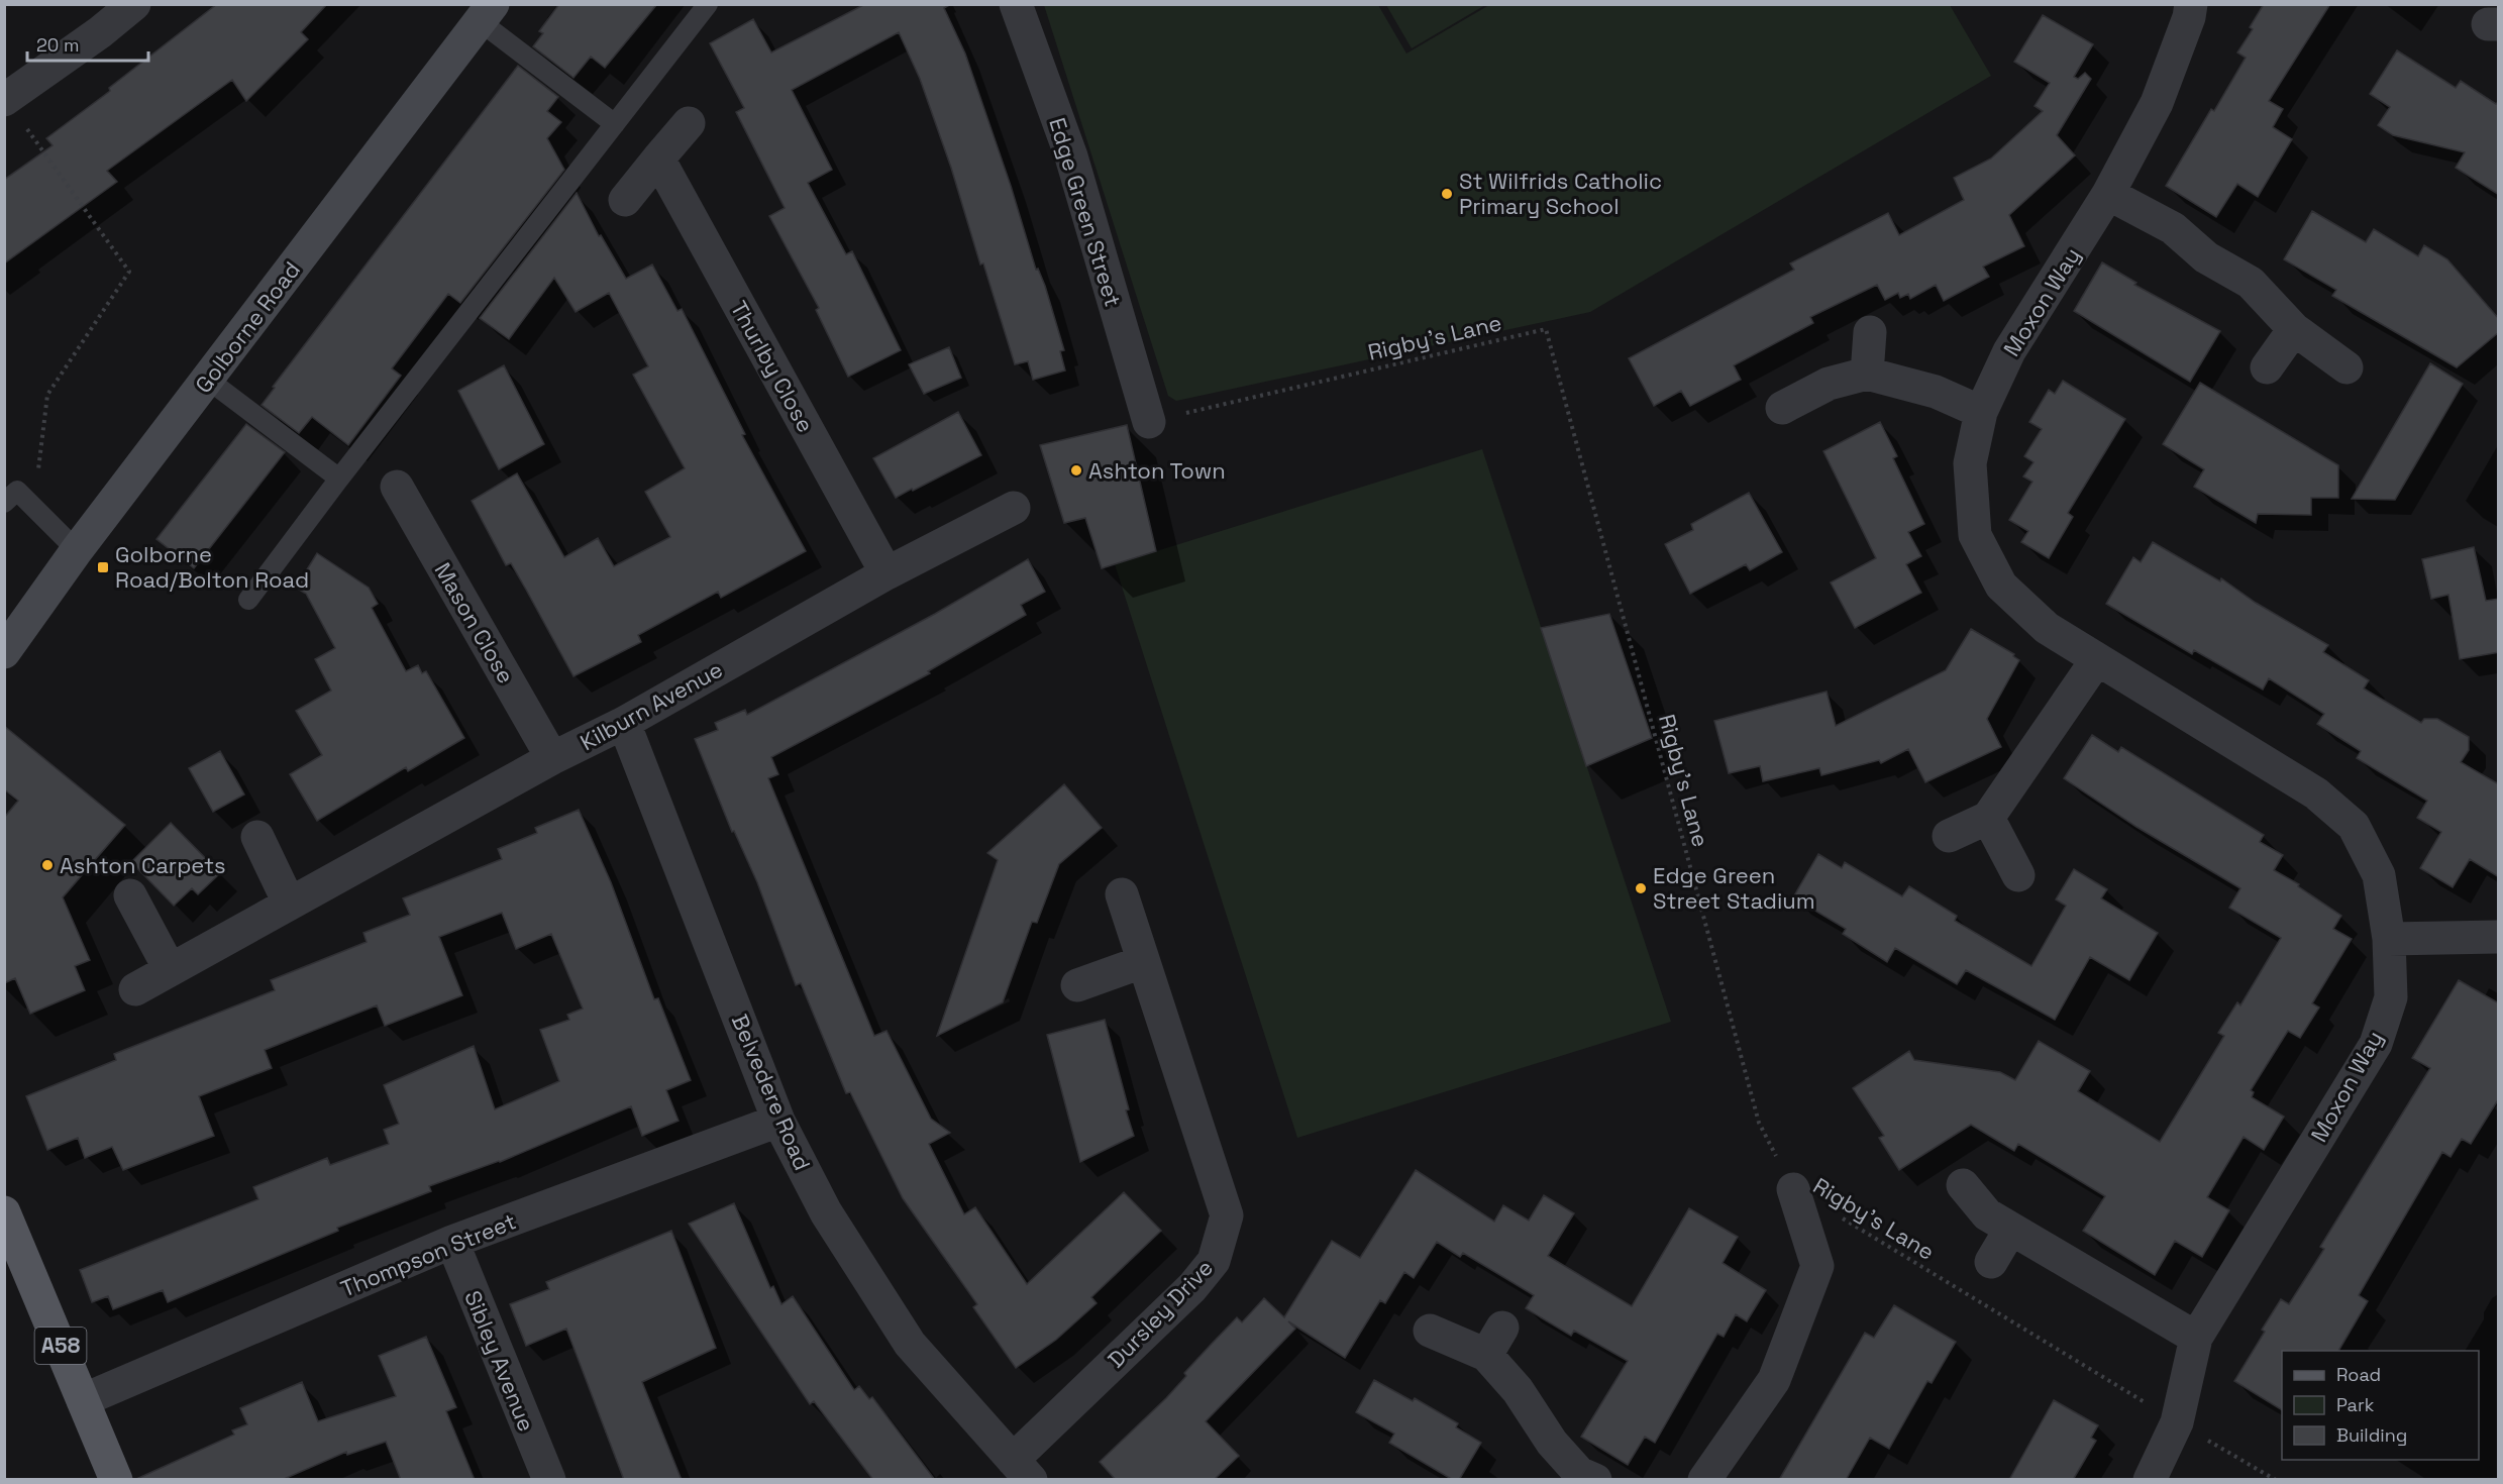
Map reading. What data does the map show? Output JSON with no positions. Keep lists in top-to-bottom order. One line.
{"streets":{"main road":["Golborne Road","A58"],"street":["Edge Green Street","Moxon Way","Thurlby Close","Mason Close","Kilburn Avenue","Belvedere Road","Thompson Street","Dursley Drive","Sibley Avenue"],"path":["Rigby's Lane"]},"crossings":[["Edge Green Street","Rigby's Lane"],["Moxon Way","Rigby's Lane"],["Thurlby Close","Kilburn Avenue"],["Mason Close","Kilburn Avenue"],["Kilburn Avenue","Belvedere Road"],["Belvedere Road","Thompson Street"],["Belvedere Road","Dursley Drive"],["Thompson Street","A58"],["Thompson Street","Sibley Avenue"]],"places":{"other":["St Wilfrids Catholic Primary School","Ashton Town","Ashton Carpets","Edge Green Street Stadium"],"transit":["Golborne Road/Bolton Road"]},"legend":["Road","Park","Building"],"scale_bar":"20 m"}
